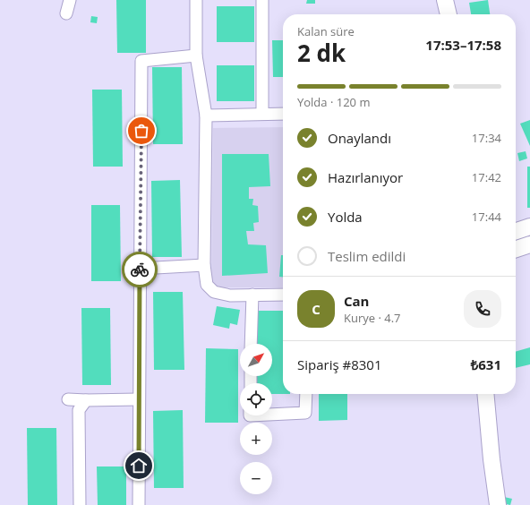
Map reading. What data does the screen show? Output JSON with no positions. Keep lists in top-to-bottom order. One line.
{"north":"top right","page":{"heading":["2 dk","Kalan süre","17:53–17:58"],"panel":["Can","Kurye · 4.7","Sipariş #8301","₺631"],"bar":"Yolda · 120 m","list":[["Onaylandı","17:34"],["Hazırlanıyor","17:42"],["Yolda","17:44"],"Teslim edildi"],"round":"C","map_buttons":["+","−"]}}
